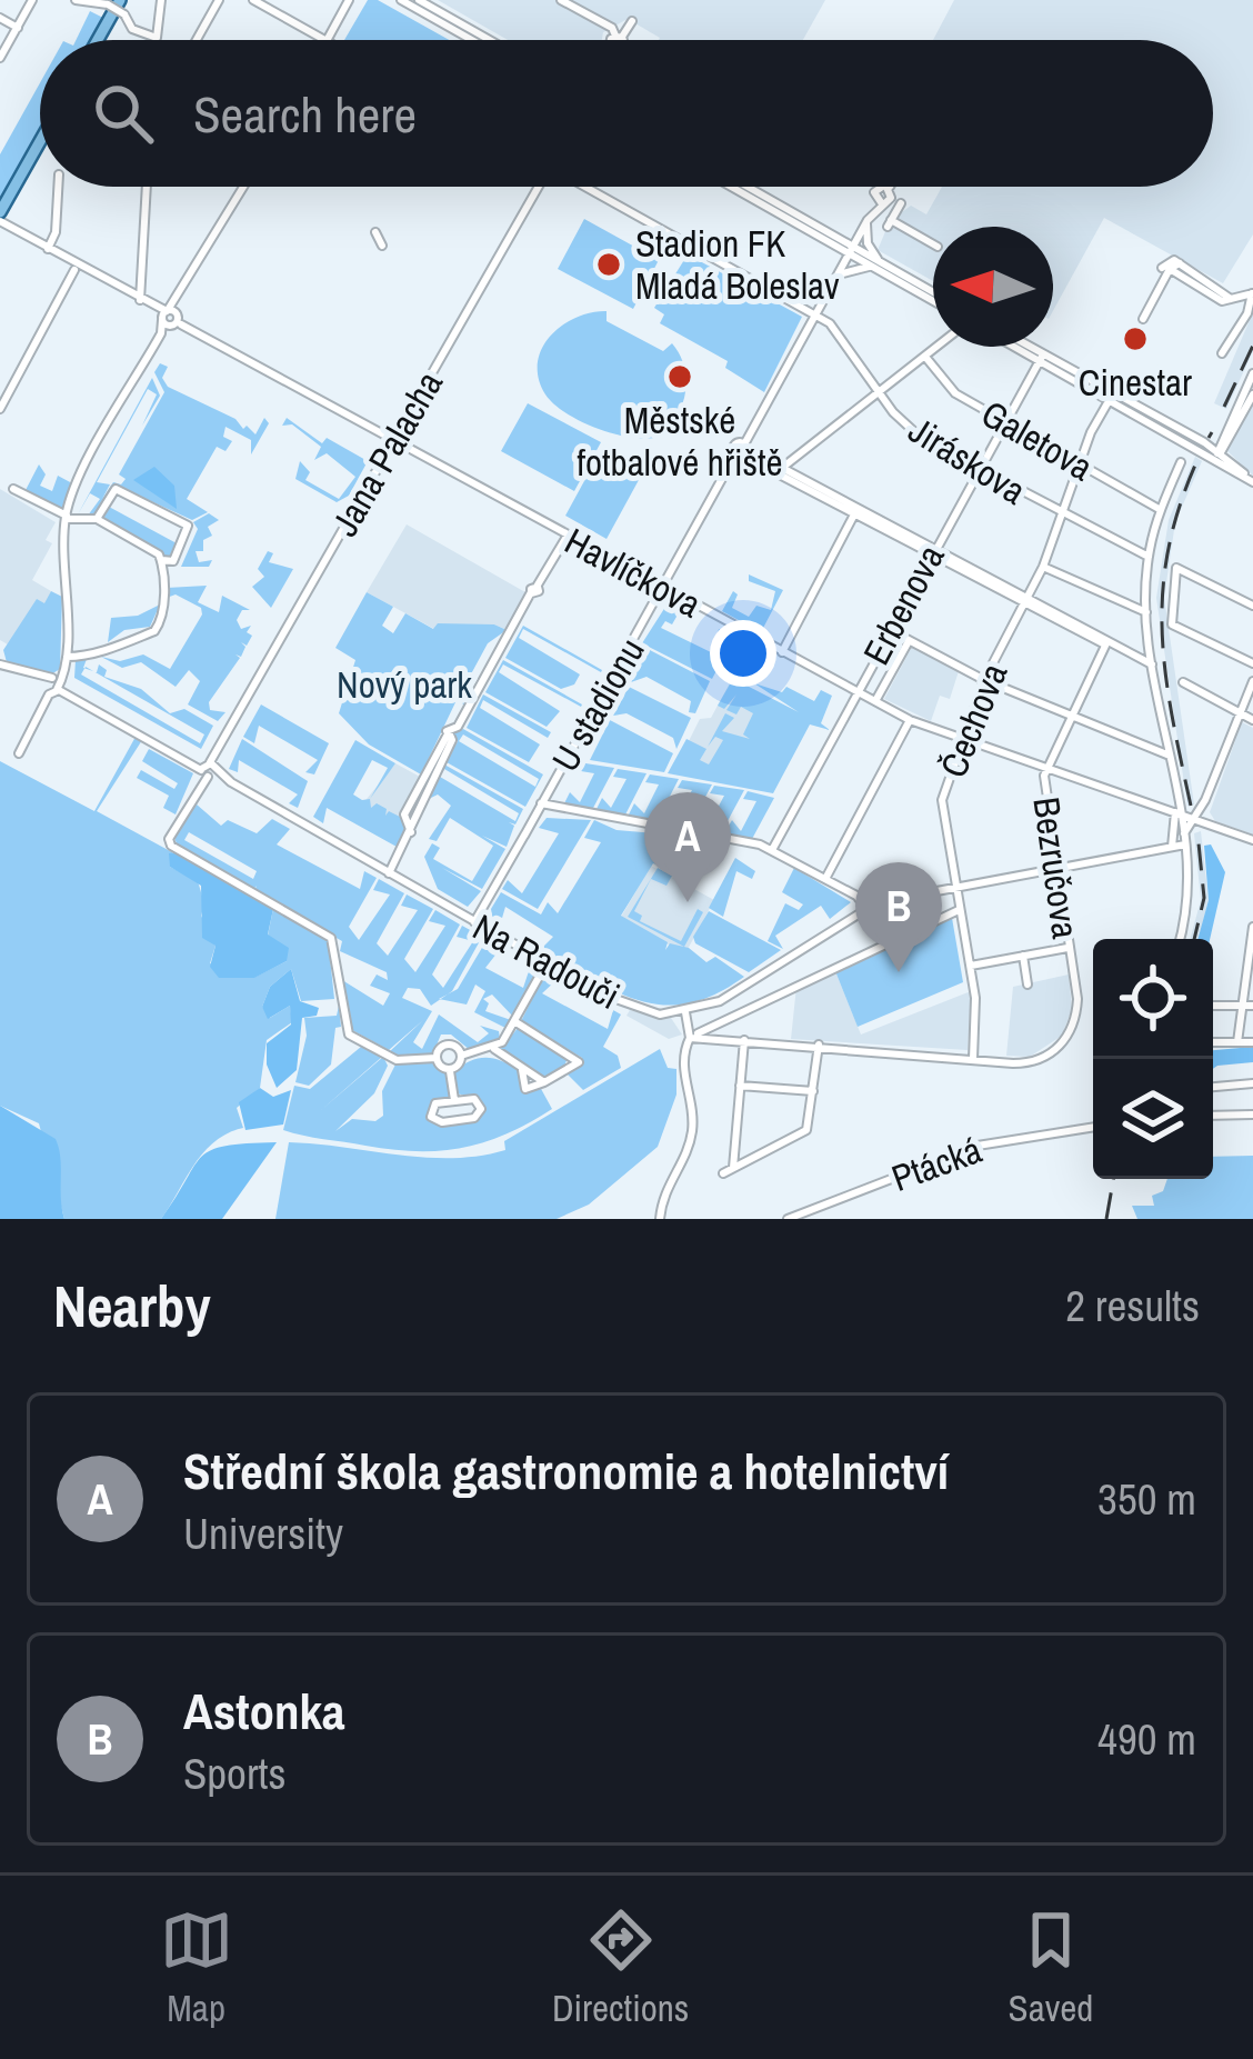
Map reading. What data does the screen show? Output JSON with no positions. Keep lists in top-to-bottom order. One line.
{"streets":{"street":["Galetova","Jana Palacha","Jiráskova","Havlíčkova","Erbenova","U stadionu","Čechova","Bezručova","Na Radouči","Ptácká"]},"crossings":[["Galetova","Erbenova"],["Galetova","Čechova"],["Jana Palacha","Havlíčkova"],["Jana Palacha","Na Radouči"],["Jiráskova","Erbenova"],["Jiráskova","U stadionu"],["Jiráskova","Čechova"],["Havlíčkova","Erbenova"],["Havlíčkova","U stadionu"],["Havlíčkova","Čechova"],["Havlíčkova","Bezručova"],["U stadionu","Na Radouči"],["Čechova","Bezručova"]],"parks":["Nový park"],"places":["Stadion FK Mladá Boleslav","Cinestar","Městské fotbalové hřiště"],"north":"left","page":{"search":"Search here","pins":["A","B"],"heading":["Nearby","2 results"],"list":[{"mark":"A","name":"Střední škola gastronomie a hotelnictví","note":"University","value":"350 m"},{"mark":"B","name":"Astonka","note":"Sports","value":"490 m"}],"nav":["Map","Directions","Saved"]}}
